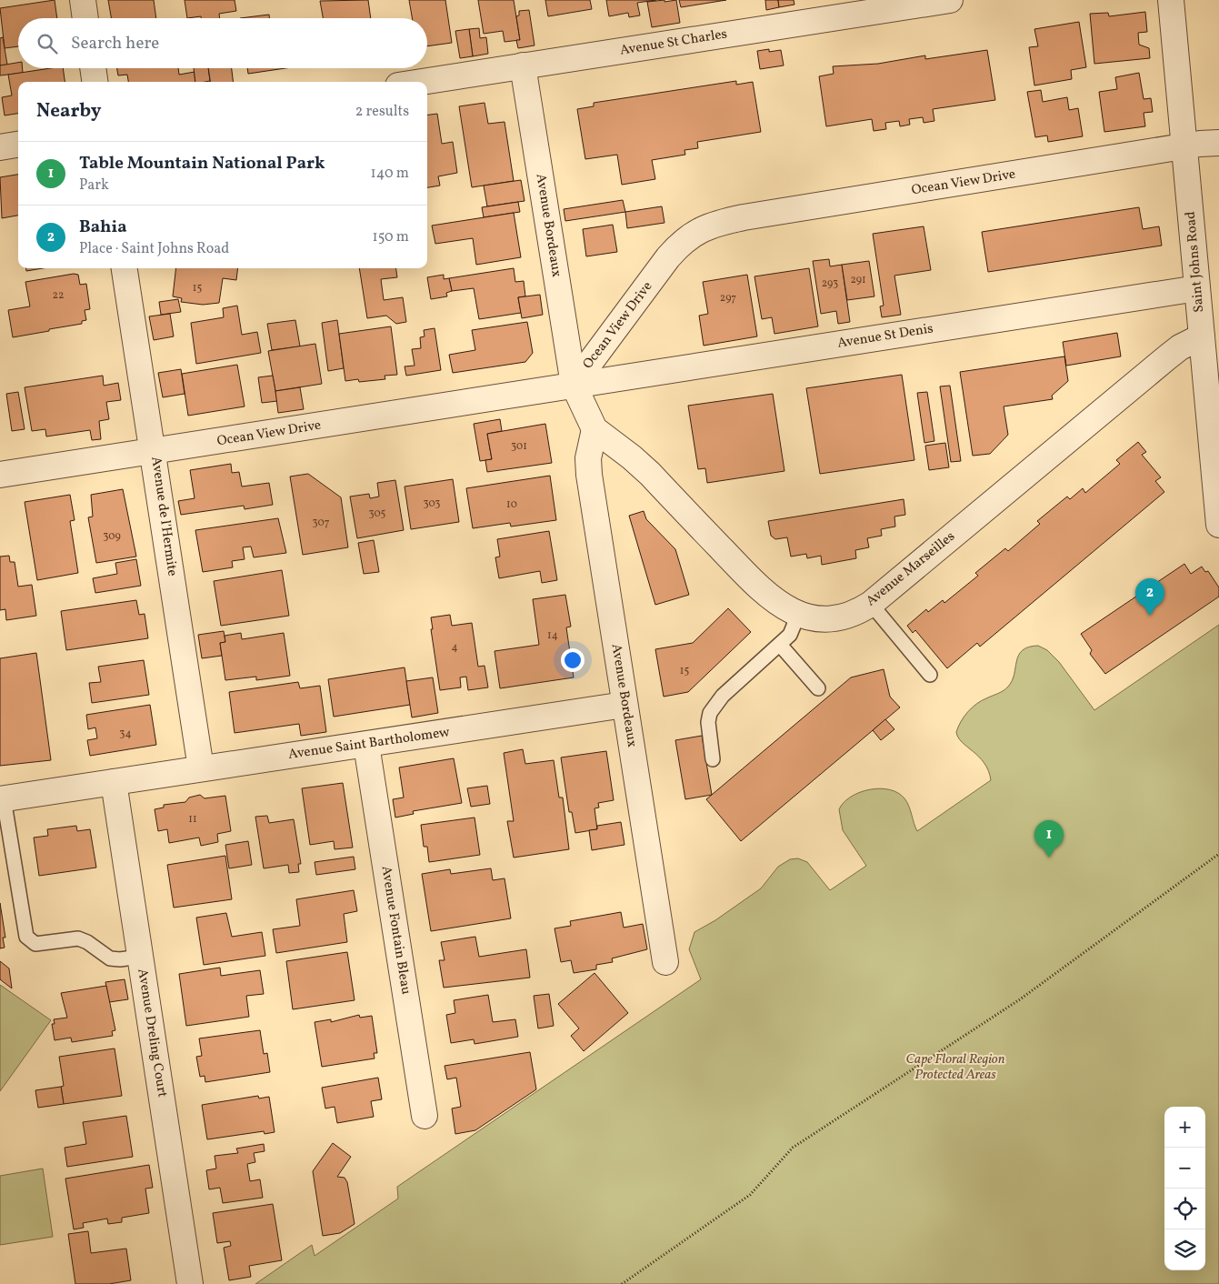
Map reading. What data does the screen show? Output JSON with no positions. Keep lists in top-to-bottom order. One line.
{"streets":{"street":["Avenue St Charles","Ocean View Drive","Avenue Bordeaux","Saint Johns Road","Avenue St Denis","Avenue de l'Hermite","Avenue Marseilles","Avenue Saint Bartholomew","Avenue Fontain Bleau","Avenue Dreling Court"]},"crossings":[["Avenue St Charles","Avenue Bordeaux"],["Ocean View Drive","Avenue Bordeaux"],["Ocean View Drive","Saint Johns Road"],["Ocean View Drive","Avenue St Denis"],["Ocean View Drive","Avenue de l'Hermite"],["Ocean View Drive","Avenue Marseilles"],["Avenue Bordeaux","Avenue St Denis"],["Avenue Bordeaux","Avenue Marseilles"],["Avenue Bordeaux","Avenue Saint Bartholomew"],["Saint Johns Road","Avenue St Denis"],["Saint Johns Road","Avenue Marseilles"],["Avenue St Denis","Avenue Marseilles"],["Avenue de l'Hermite","Avenue Saint Bartholomew"],["Avenue Saint Bartholomew","Avenue Fontain Bleau"],["Avenue Saint Bartholomew","Avenue Dreling Court"]],"parks":["Cape Floral Region Protected Areas"],"house_numbers":["291","293","15","22","297","301","303","10","305","307","309","14","4","15","34","11"],"page":{"search":"Search here","heading":["Nearby","2 results"],"list":[{"mark":"1","name":"Table Mountain National Park","note":"Park","value":"140 m"},{"mark":"2","name":"Bahia","note":"Place · Saint Johns Road","value":"150 m"}],"pins":["2","1"],"map_buttons":["+","−"]}}
